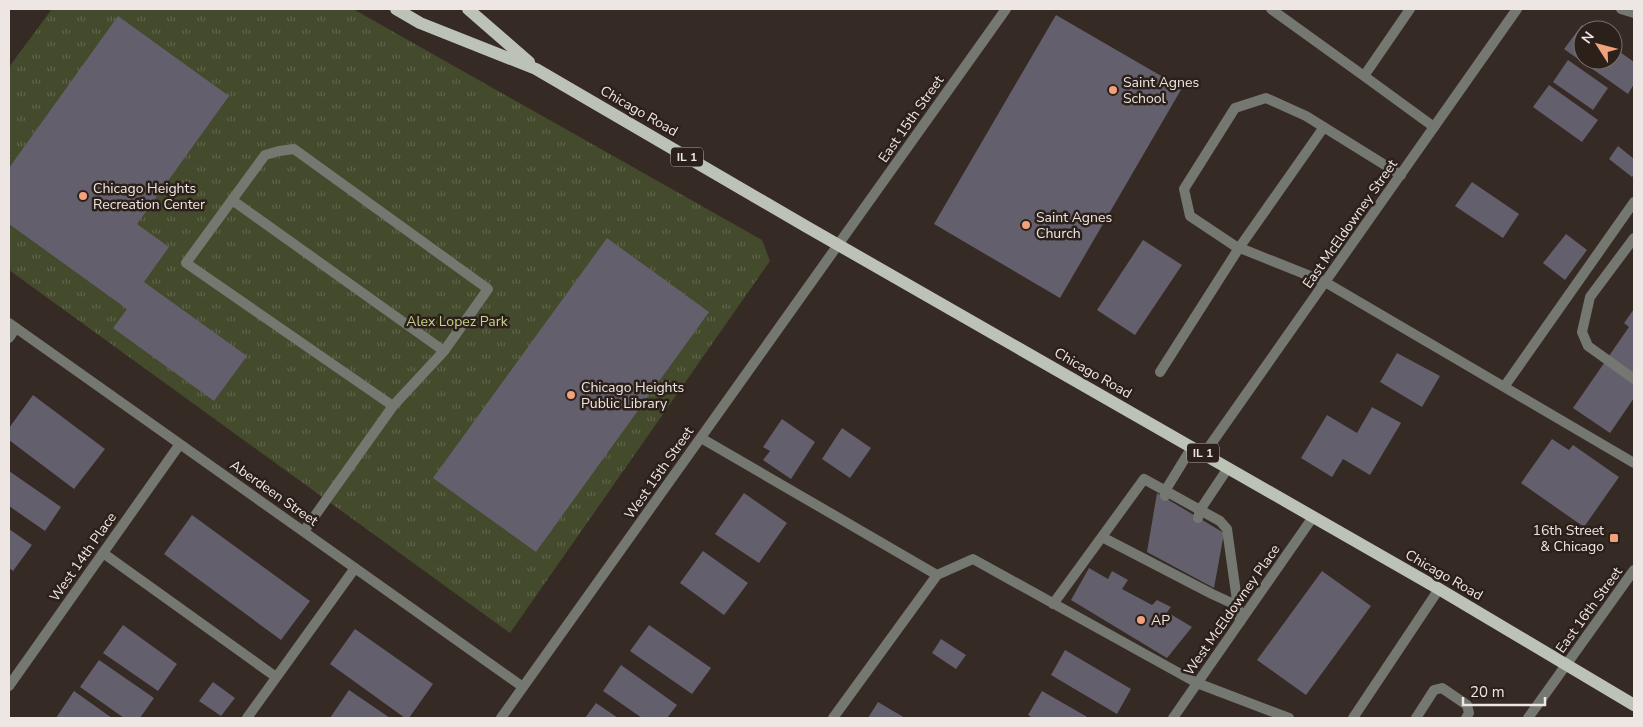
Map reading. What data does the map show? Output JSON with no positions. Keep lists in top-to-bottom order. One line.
{"streets":{"main road":["Chicago Road","IL 1"],"street":["East 15th Street","East McEldowney Street","West 15th Street","Aberdeen Street","West 14th Place","West McEldowney Place","East 16th Street"]},"crossings":[["Chicago Road","East 15th Street"],["Chicago Road","East McEldowney Street"],["Chicago Road","West 15th Street"],["Chicago Road","West McEldowney Place"],["Chicago Road","East 16th Street"],["East 15th Street","West 15th Street"],["West 15th Street","Aberdeen Street"],["Aberdeen Street","West 14th Place"]],"parks":["Alex Lopez Park"],"places":{"other":["Saint Agnes School","Chicago Heights Recreation Center","Saint Agnes Church","Chicago Heights Public Library","AP"],"transit":["16th Street & Chicago"]},"scale_bar":"20 m","north":"top left"}
